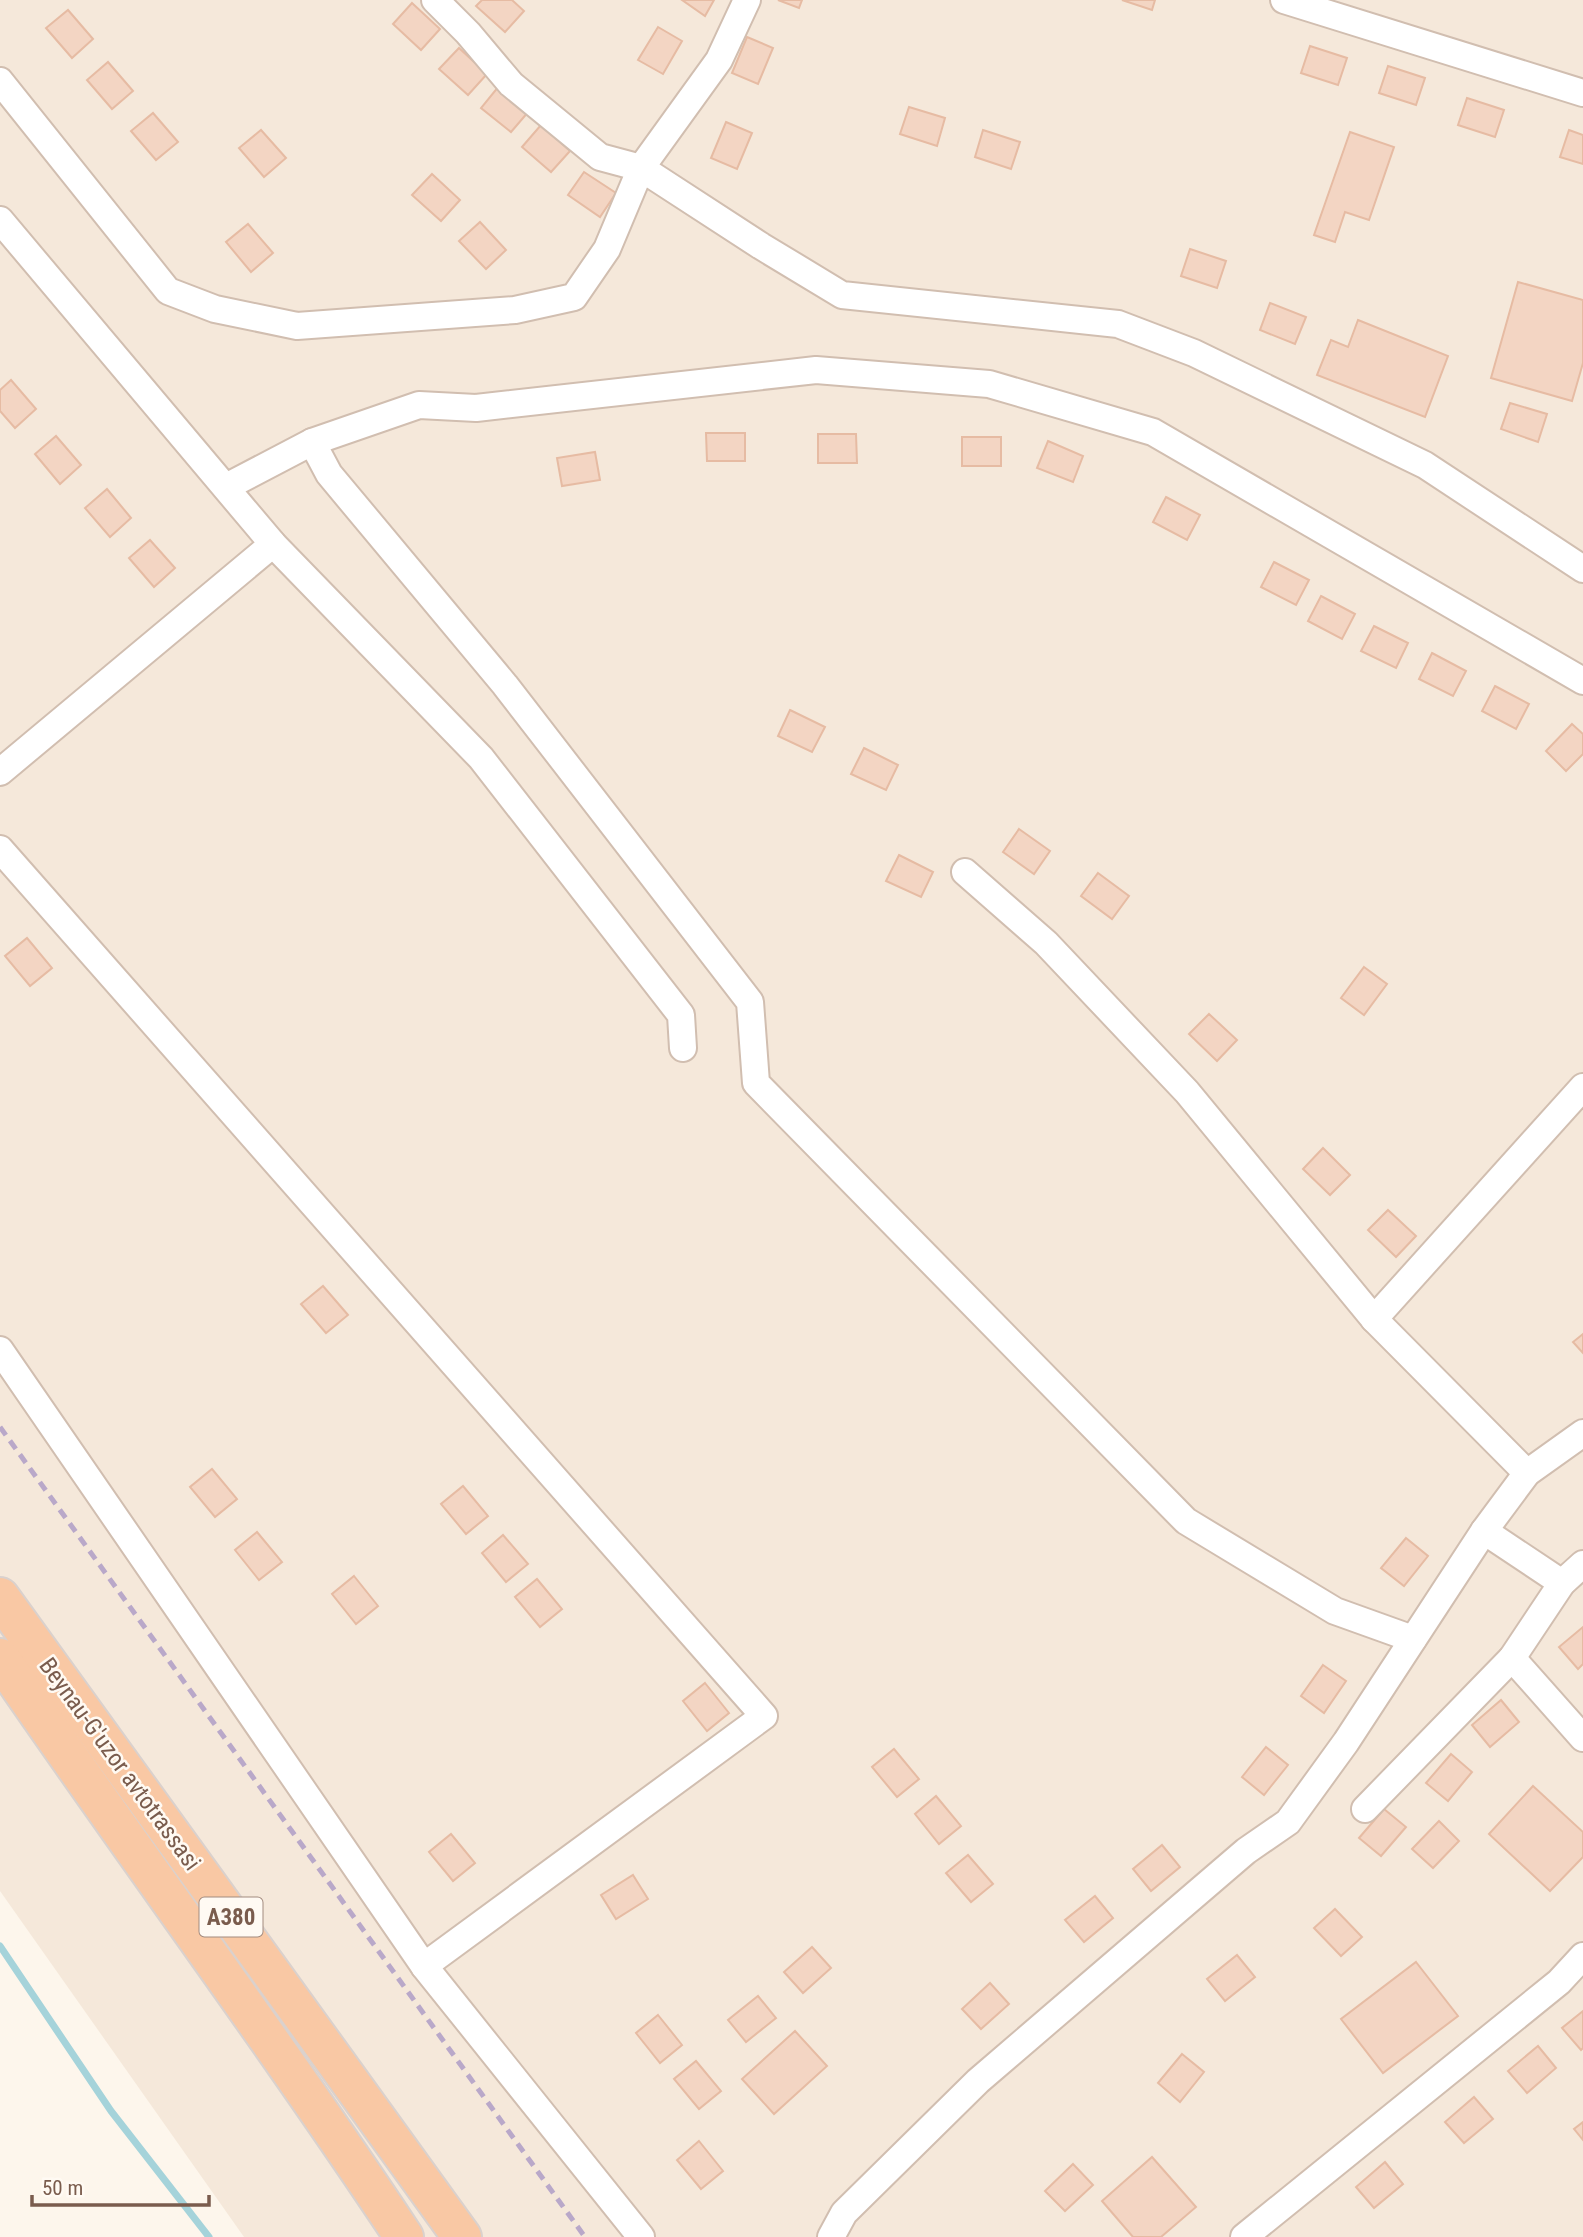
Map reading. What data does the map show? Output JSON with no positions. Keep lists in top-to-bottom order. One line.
{"streets":{"highway":["Beynau-G'uzor avtotrassasi","A380"]},"scale_bar":"50 m"}
